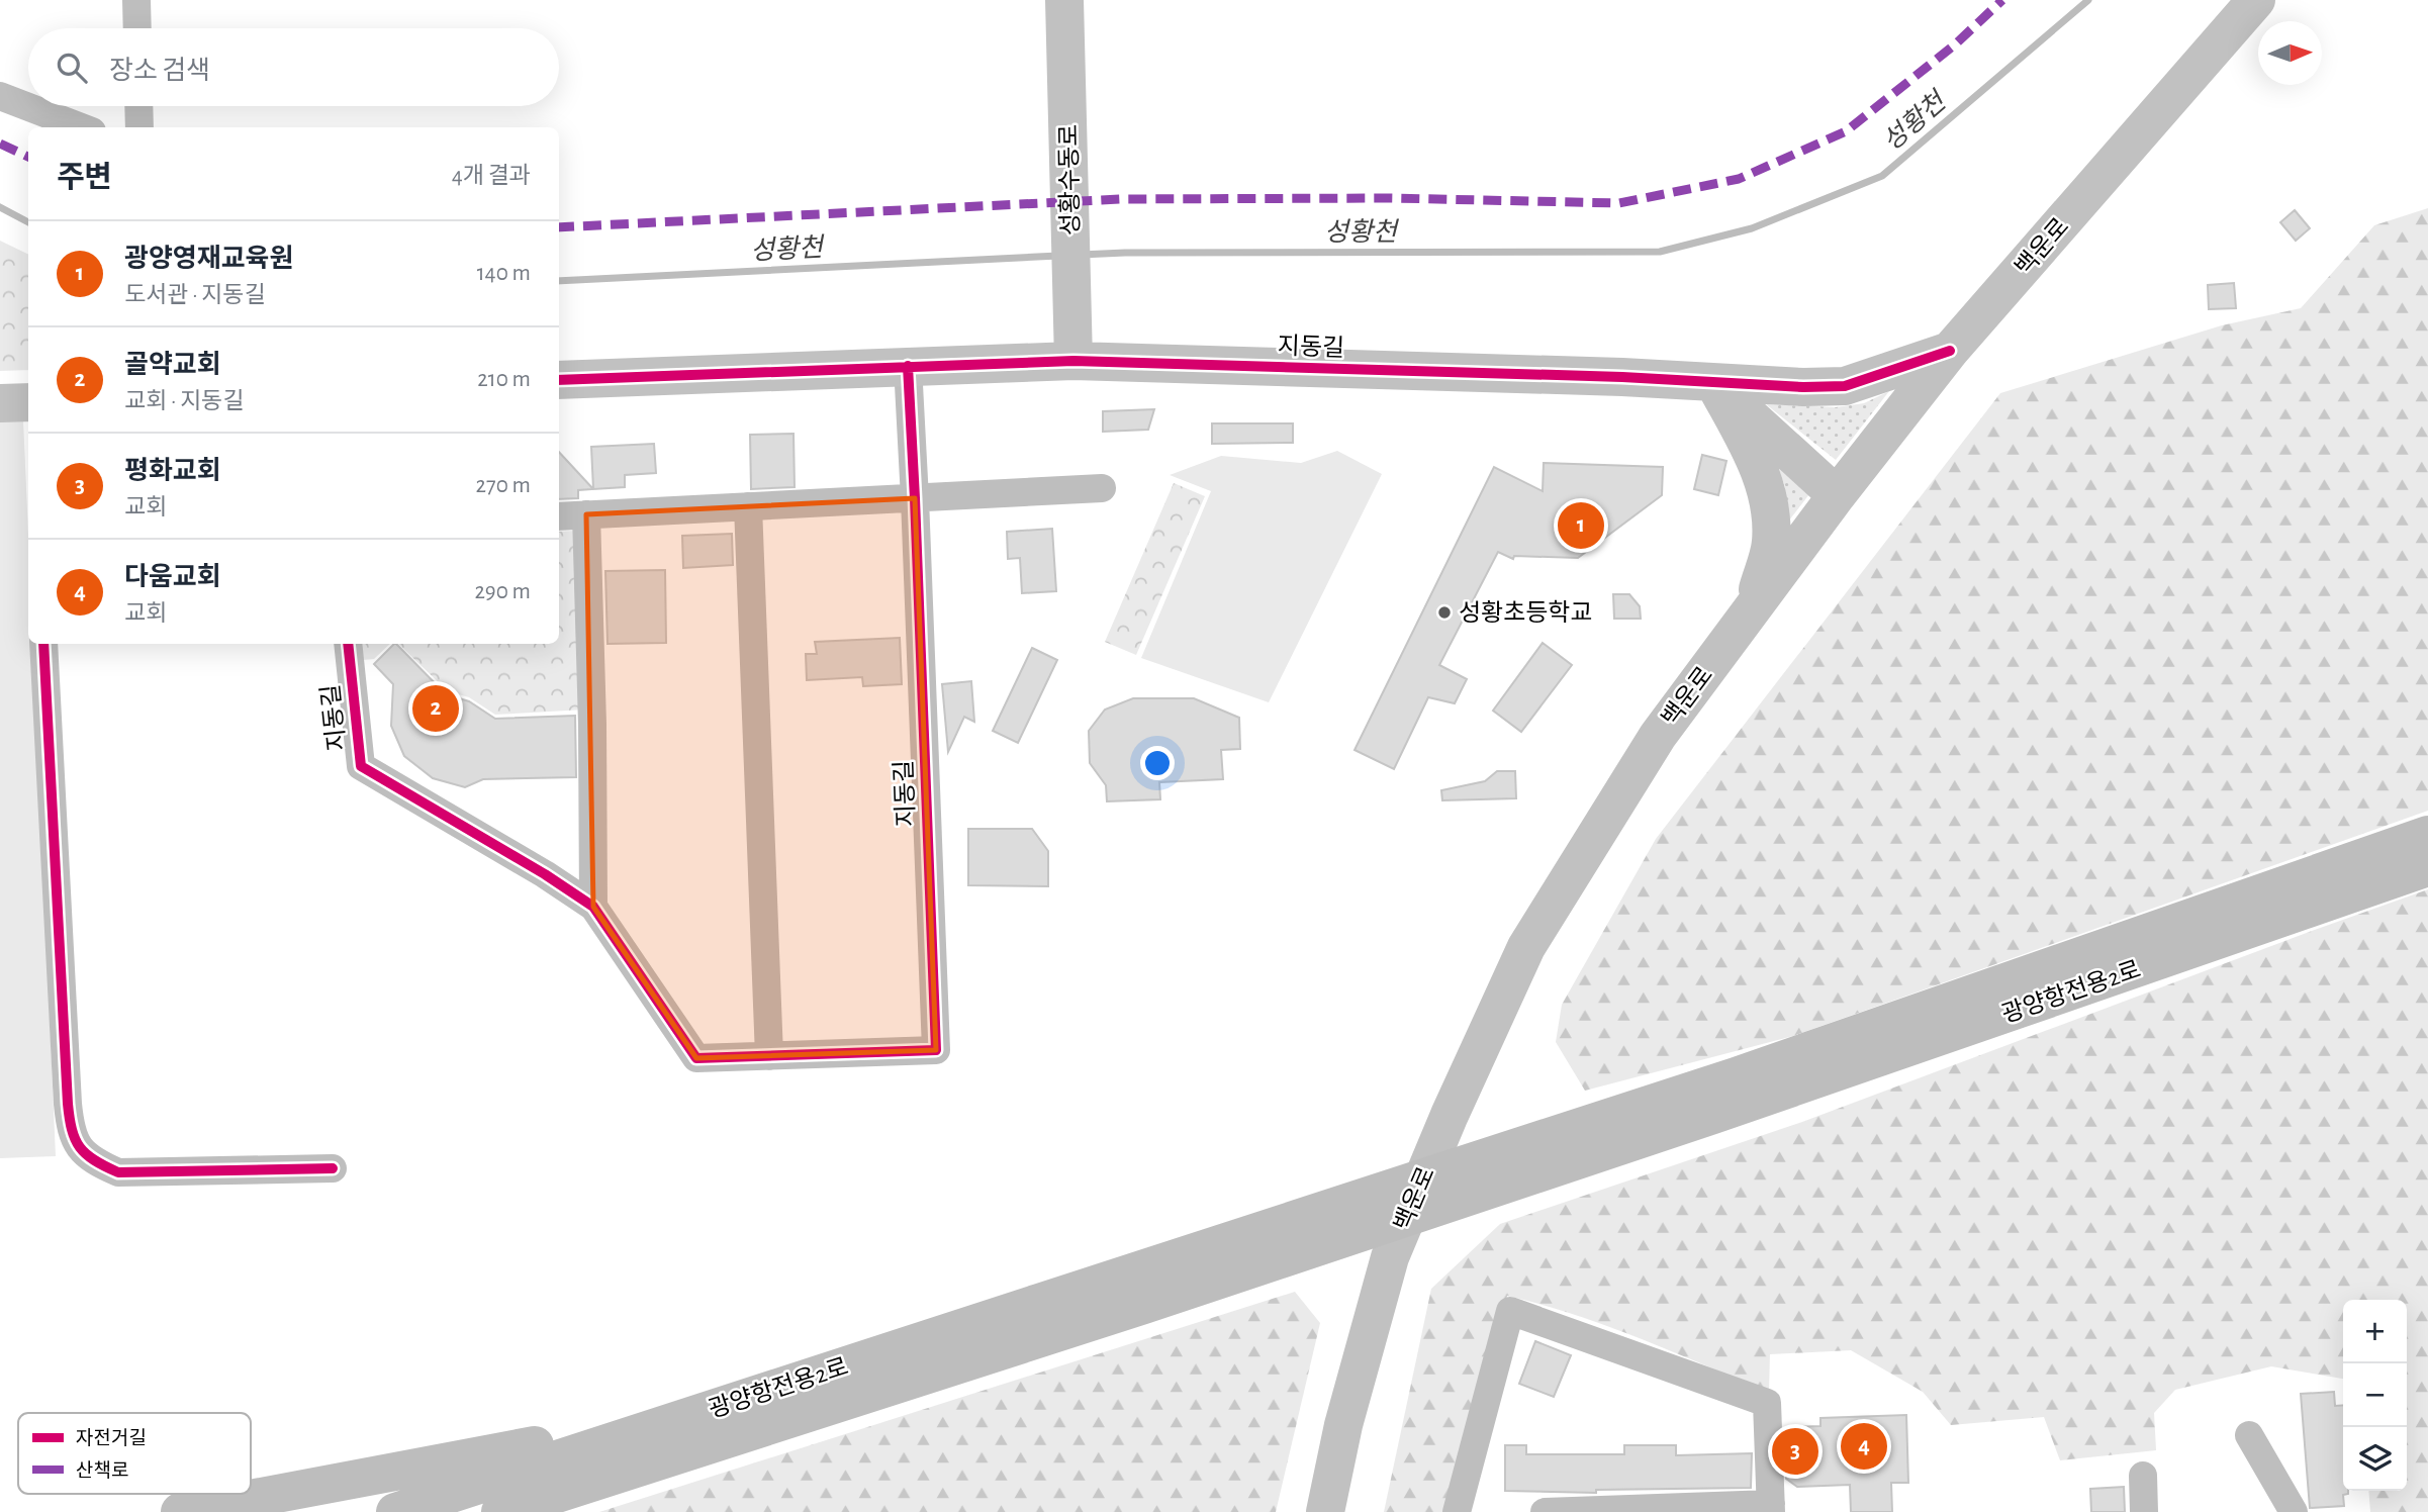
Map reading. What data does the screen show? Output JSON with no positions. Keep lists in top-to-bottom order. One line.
{"streets":{"highway":["광양항전용2로"],"street":["성황수동로","백운로","지동길"]},"crossings":[["성황수동로","지동길"],["백운로","지동길"]],"water":["성황천"],"places":["성황초등학교"],"legend":["자전거길","산책로"],"north":"right","page":{"search":"장소 검색","heading":["주변","4개 결과"],"list":[{"mark":"1","name":"광양영재교육원","note":"도서관 · 지동길","value":"140 m"},{"mark":"2","name":"골약교회","note":"교회 · 지동길","value":"210 m"},{"mark":"3","name":"평화교회","note":"교회","value":"270 m"},{"mark":"4","name":"다움교회","note":"교회","value":"290 m"}],"pins":["1","2","4","3"],"map_buttons":["+","−"]}}
